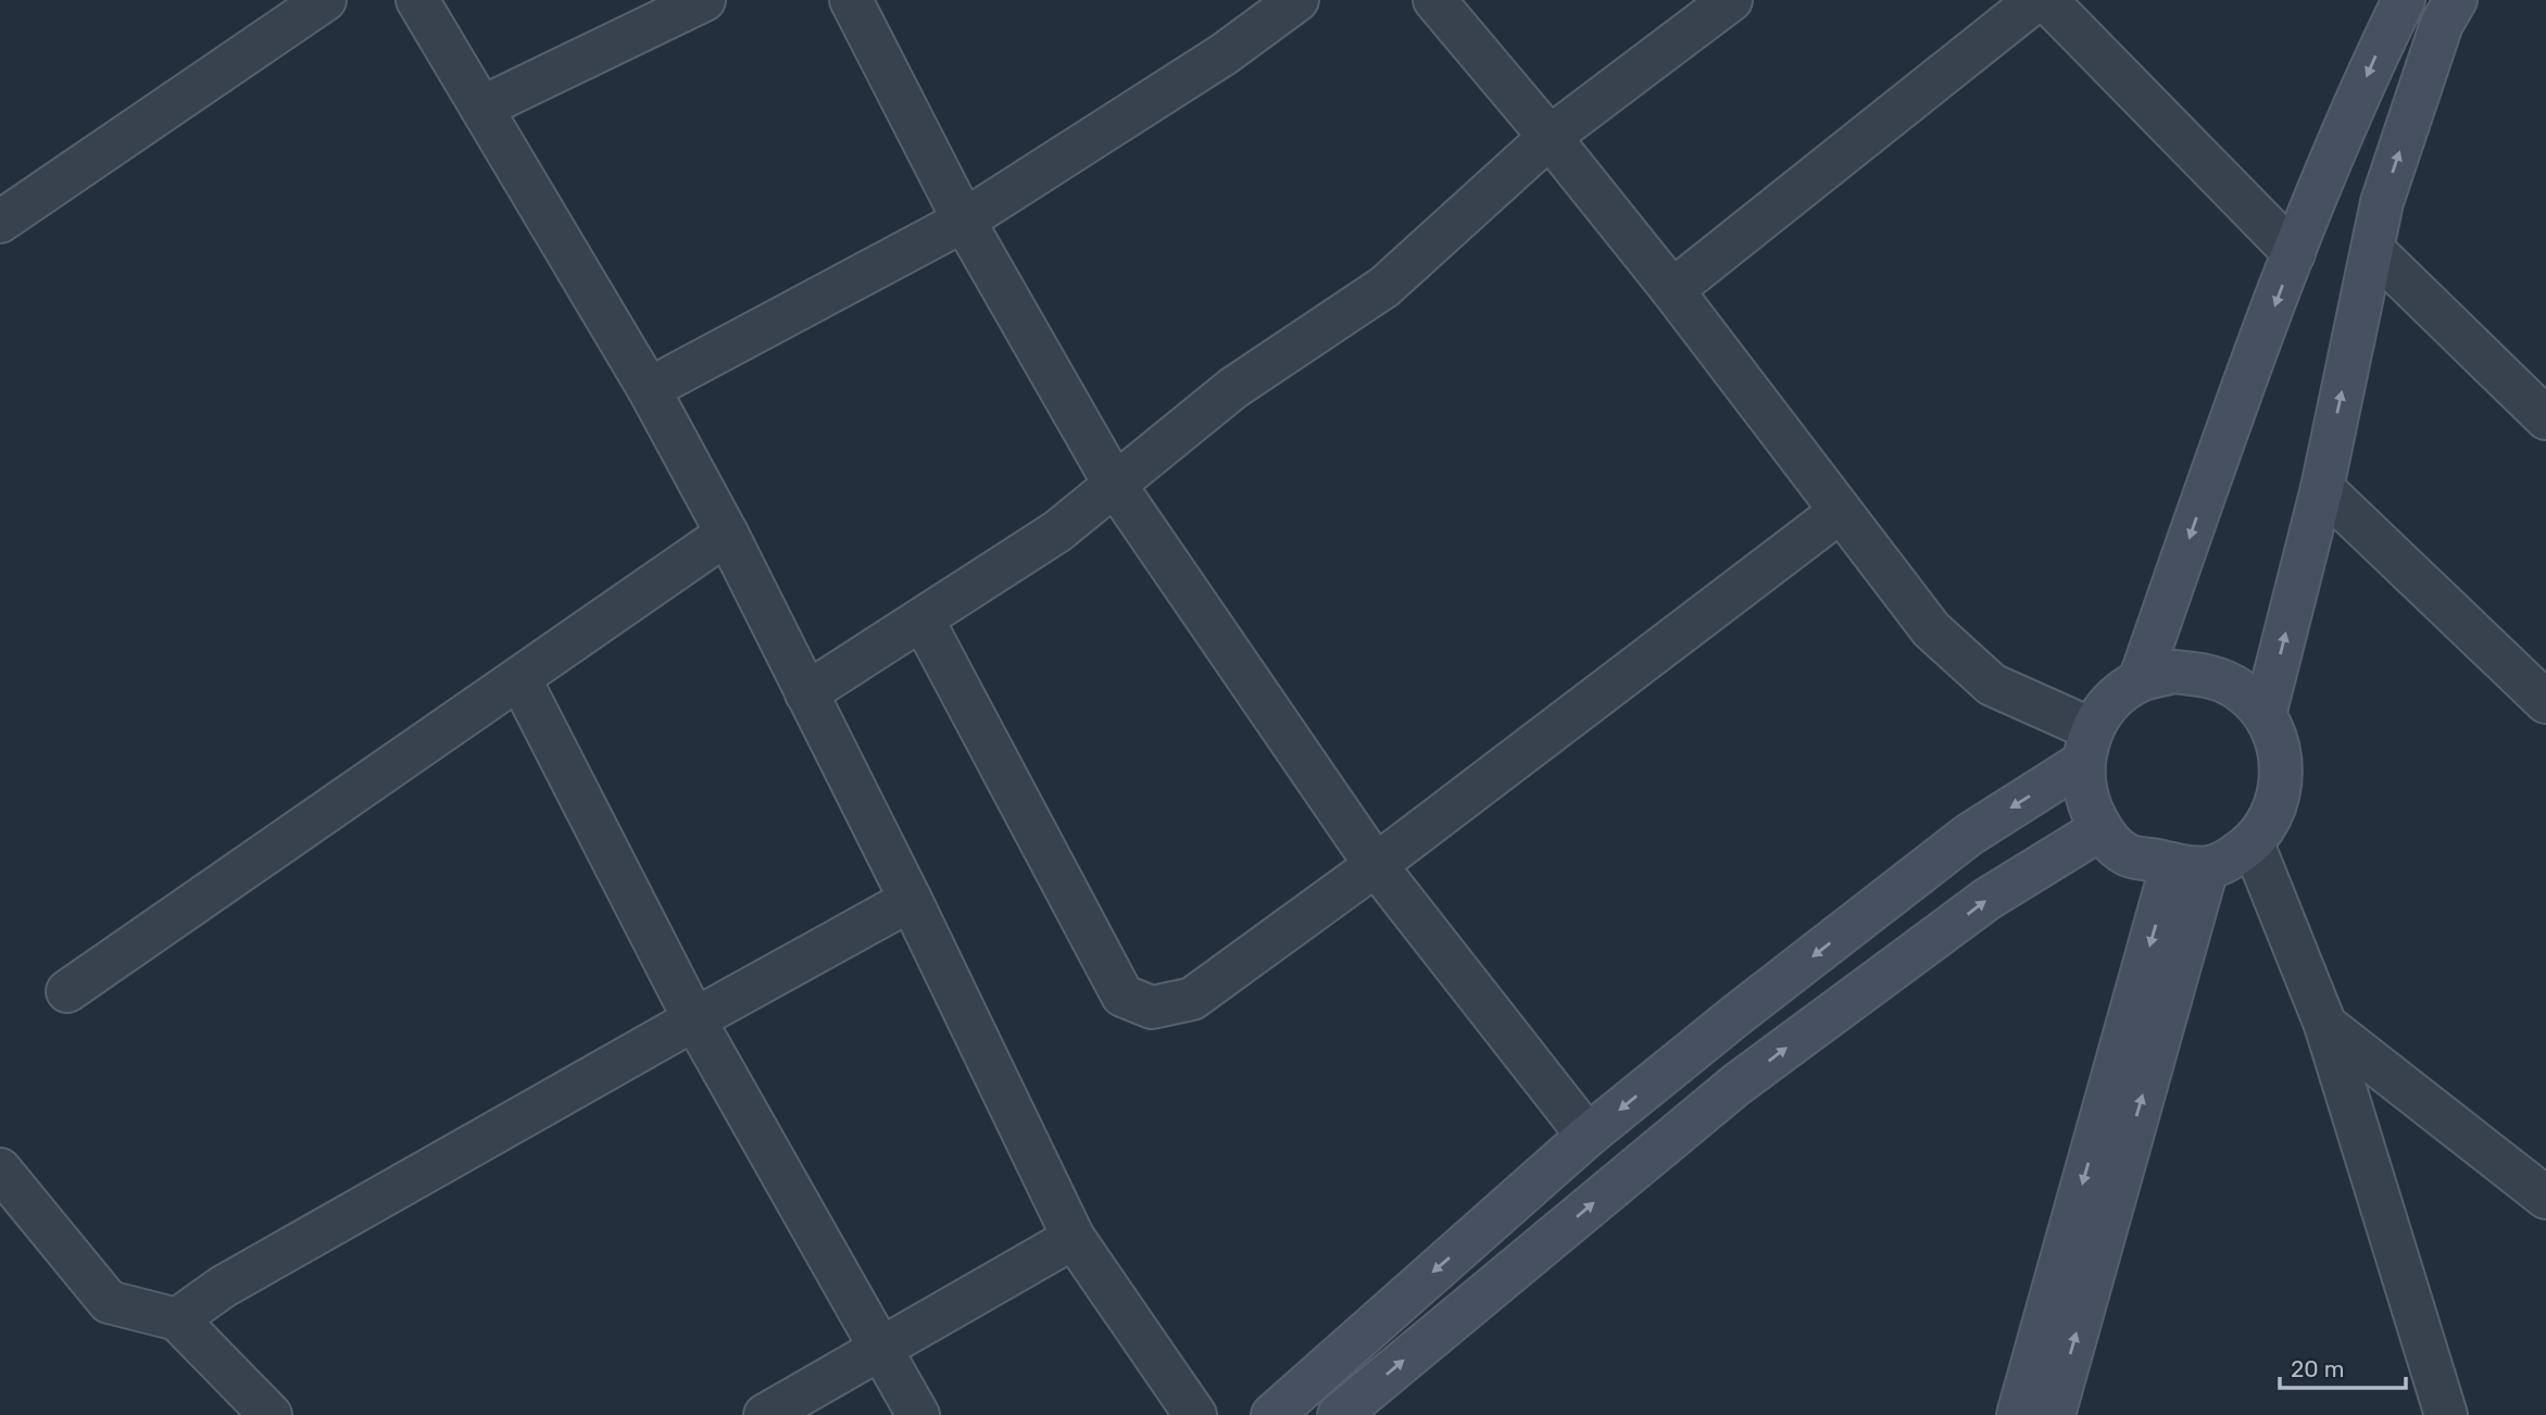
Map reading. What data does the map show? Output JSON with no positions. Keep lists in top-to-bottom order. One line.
{"scale_bar":"20 m"}
